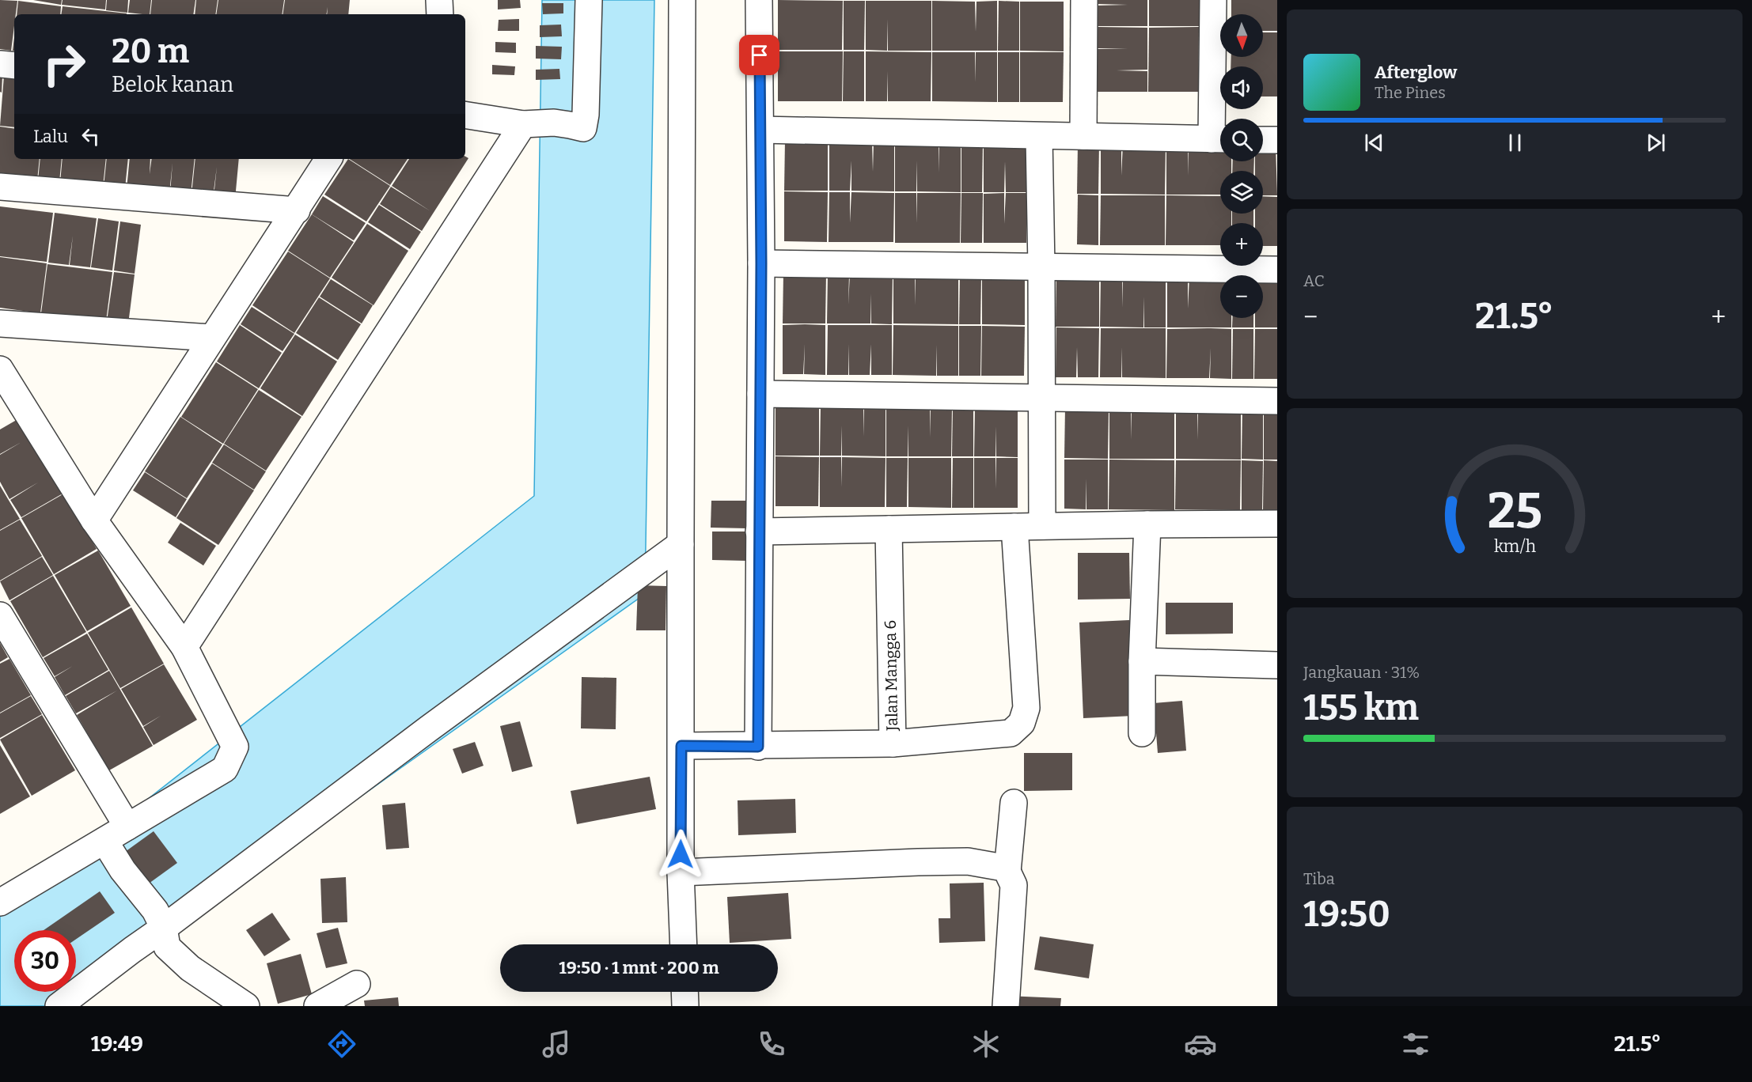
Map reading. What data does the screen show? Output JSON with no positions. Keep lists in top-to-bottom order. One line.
{"streets":{"street":["Jalan Mangga 6"]},"north":"bottom","page":{"map_buttons":["+","−"],"turn":["20 m","Belok kanan"],"song":["Afterglow","The Pines"],"then":"Lalu","tile":["AC",["Jangkauan · 31%","155 km"],["Tiba","19:50"]],"heat":["−","21.5°","+"],"limit":"30","trip":"19:50 · 1 mnt · 200 m","tabs":["19:49","21.5°"],"gauge":["25","km/h"]}}
